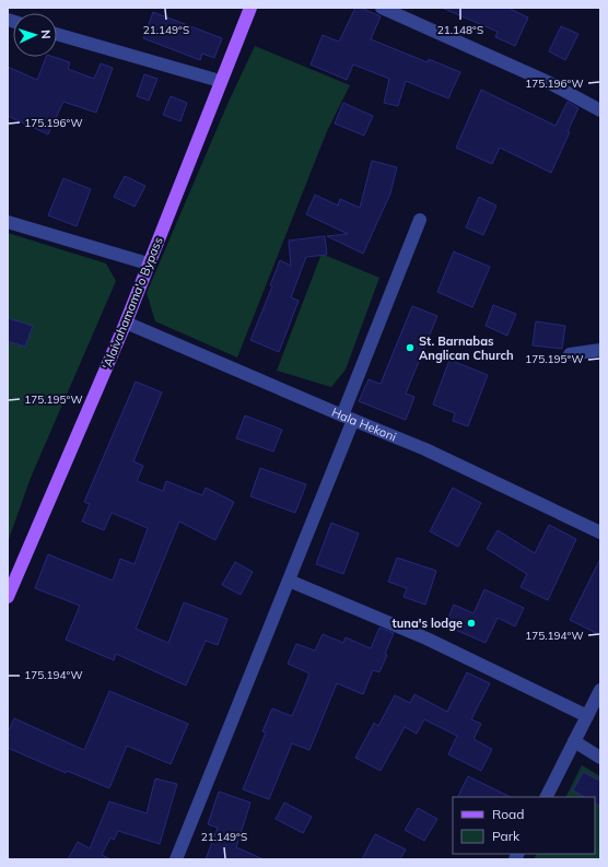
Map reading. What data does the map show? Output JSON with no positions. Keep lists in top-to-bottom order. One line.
{"streets":{"main road":["'Alaivahamama'o Bypass"],"street":["Hala Hekoni"]},"crossings":[["'Alaivahamama'o Bypass","Hala Hekoni"]],"places":["St. Barnabas Anglican Church","tuna's lodge"],"legend":["Road","Park"],"north":"right","coordinates":["21.149°S","21.148°S","175.196°W","175.195°W","175.194°W"]}
